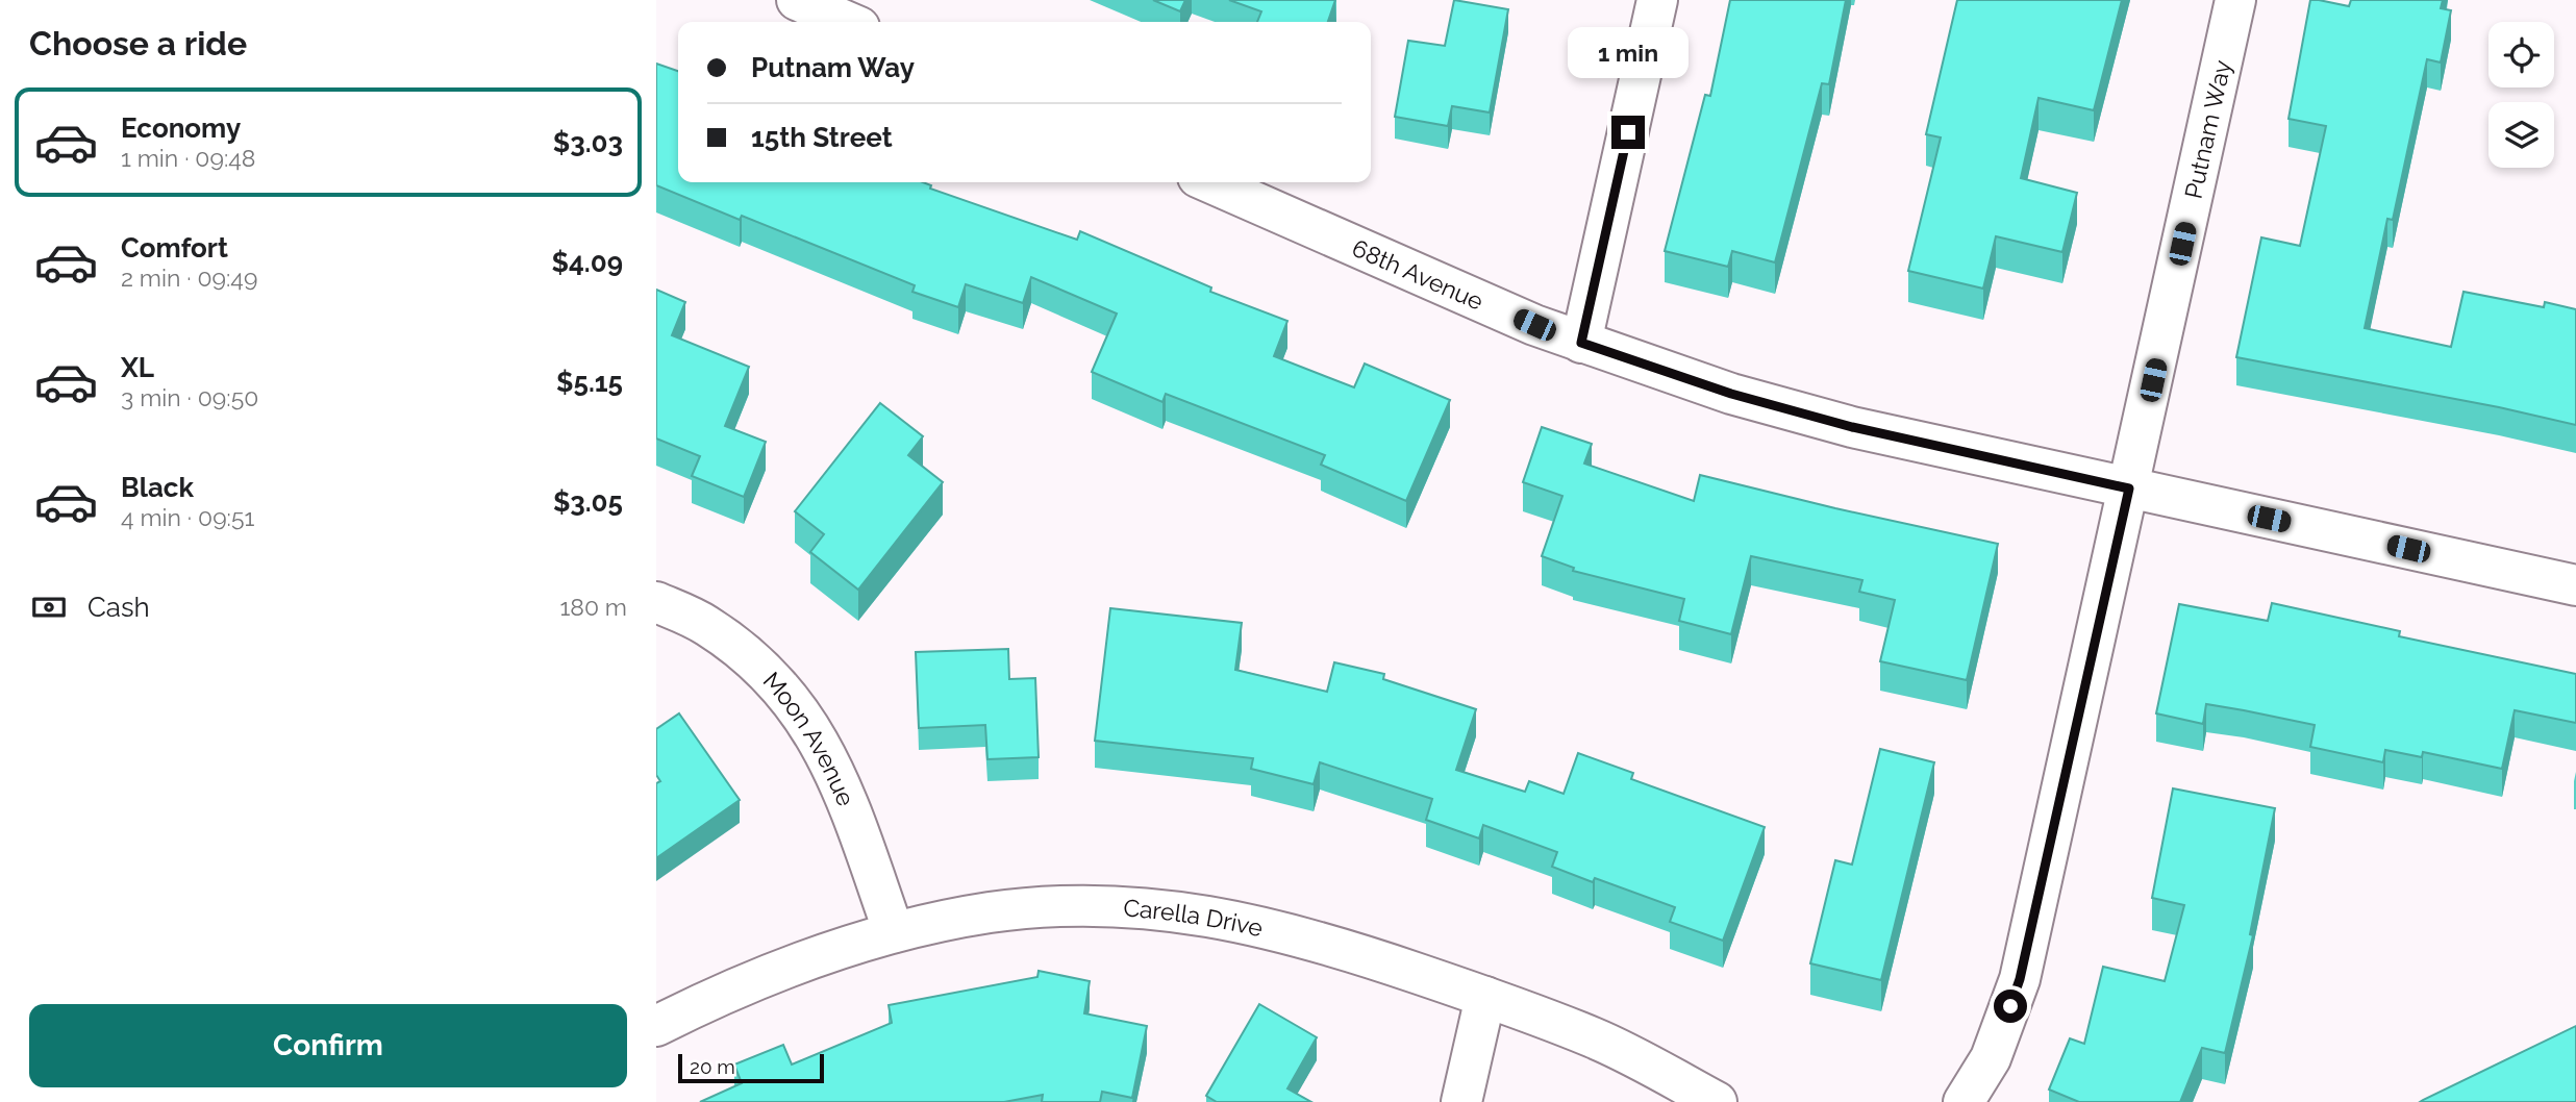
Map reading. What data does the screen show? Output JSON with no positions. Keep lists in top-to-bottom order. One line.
{"streets":{"street":["Putnam Way","68th Avenue","Moon Avenue","Carella Drive"]},"crossings":[["Putnam Way","68th Avenue"],["Moon Avenue","Carella Drive"]],"scale_bar":"20 m","page":{"heading":"Choose a ride","banner":["Putnam Way","15th Street"],"bubble":"1 min","list":[{"name":"Economy","note":"1 min · 09:48","value":"$3.03"},{"name":"Comfort","note":"2 min · 09:49","value":"$4.09"},{"name":"XL","note":"3 min · 09:50","value":"$5.15"},{"name":"Black","note":"4 min · 09:51","value":"$3.05"}],"pay":["Cash","180 m"],"buttons":"Confirm","scale":"20 m"}}
